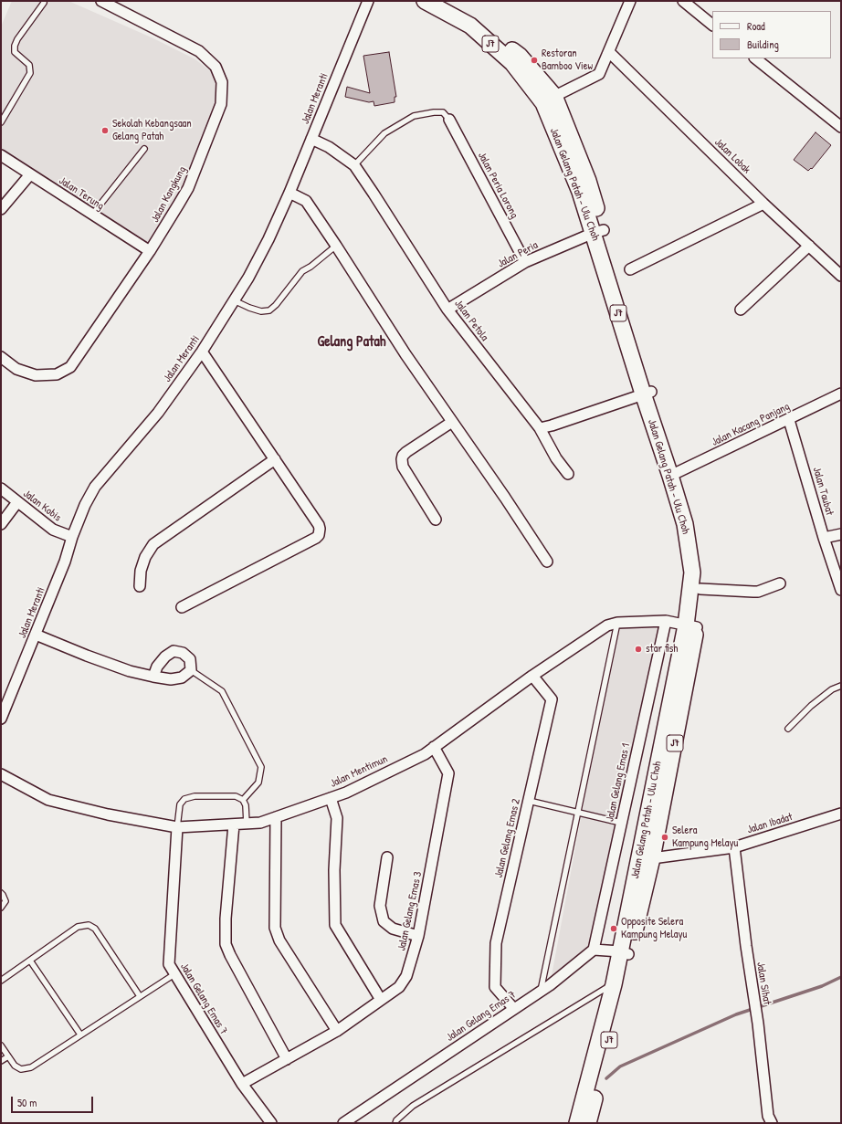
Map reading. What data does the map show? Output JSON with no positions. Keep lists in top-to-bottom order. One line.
{"streets":{"main road":["J7","Jalan Gelang Patah - Ulu Choh"],"street":["Jalan Meranti","Jalan Lobak","Jalan Peria Lorong","Jalan Terung","Jalan Kangkung","Jalan Peria","Jalan Petola","Jalan Kacang Panjang","Jalan Taubat","Jalan Kobis","Jalan Mentimun","Jalan Gelang Emas 1","Jalan Ibadat","Jalan Gelang Emas 2","Jalan Gelang Emas 3","Jalan Sihat","Jalan Gelang Emas 7"]},"crossings":[["Jalan Meranti","Jalan Petola"],["Jalan Meranti","Jalan Kobis"],["Jalan Gelang Patah - Ulu Choh","Jalan Peria"],["Jalan Gelang Patah - Ulu Choh","Jalan Kacang Panjang"],["Jalan Gelang Patah - Ulu Choh","Jalan Mentimun"],["Jalan Gelang Patah - Ulu Choh","Jalan Ibadat"],["Jalan Peria Lorong","Jalan Peria"],["Jalan Terung","Jalan Kangkung"],["Jalan Peria","Jalan Petola"],["Jalan Kacang Panjang","Jalan Taubat"],["Jalan Mentimun","Jalan Gelang Emas 1"],["Jalan Mentimun","Jalan Gelang Emas 2"],["Jalan Mentimun","Jalan Gelang Emas 3"],["Jalan Mentimun","Jalan Gelang Emas 7"],["Jalan Gelang Emas 1","Jalan Gelang Emas 7"],["Jalan Ibadat","Jalan Sihat"],["Jalan Gelang Emas 2","Jalan Gelang Emas 7"],["Jalan Gelang Emas 3","Jalan Gelang Emas 7"]],"districts":["Gelang Patah"],"places":["Restoran Bamboo View","Sekolah Kebangsaan Gelang Patah","star fish","Selera Kampung Melayu","Opposite Selera Kampung Melayu"],"legend":["Road","Building"],"scale_bar":"50 m"}
